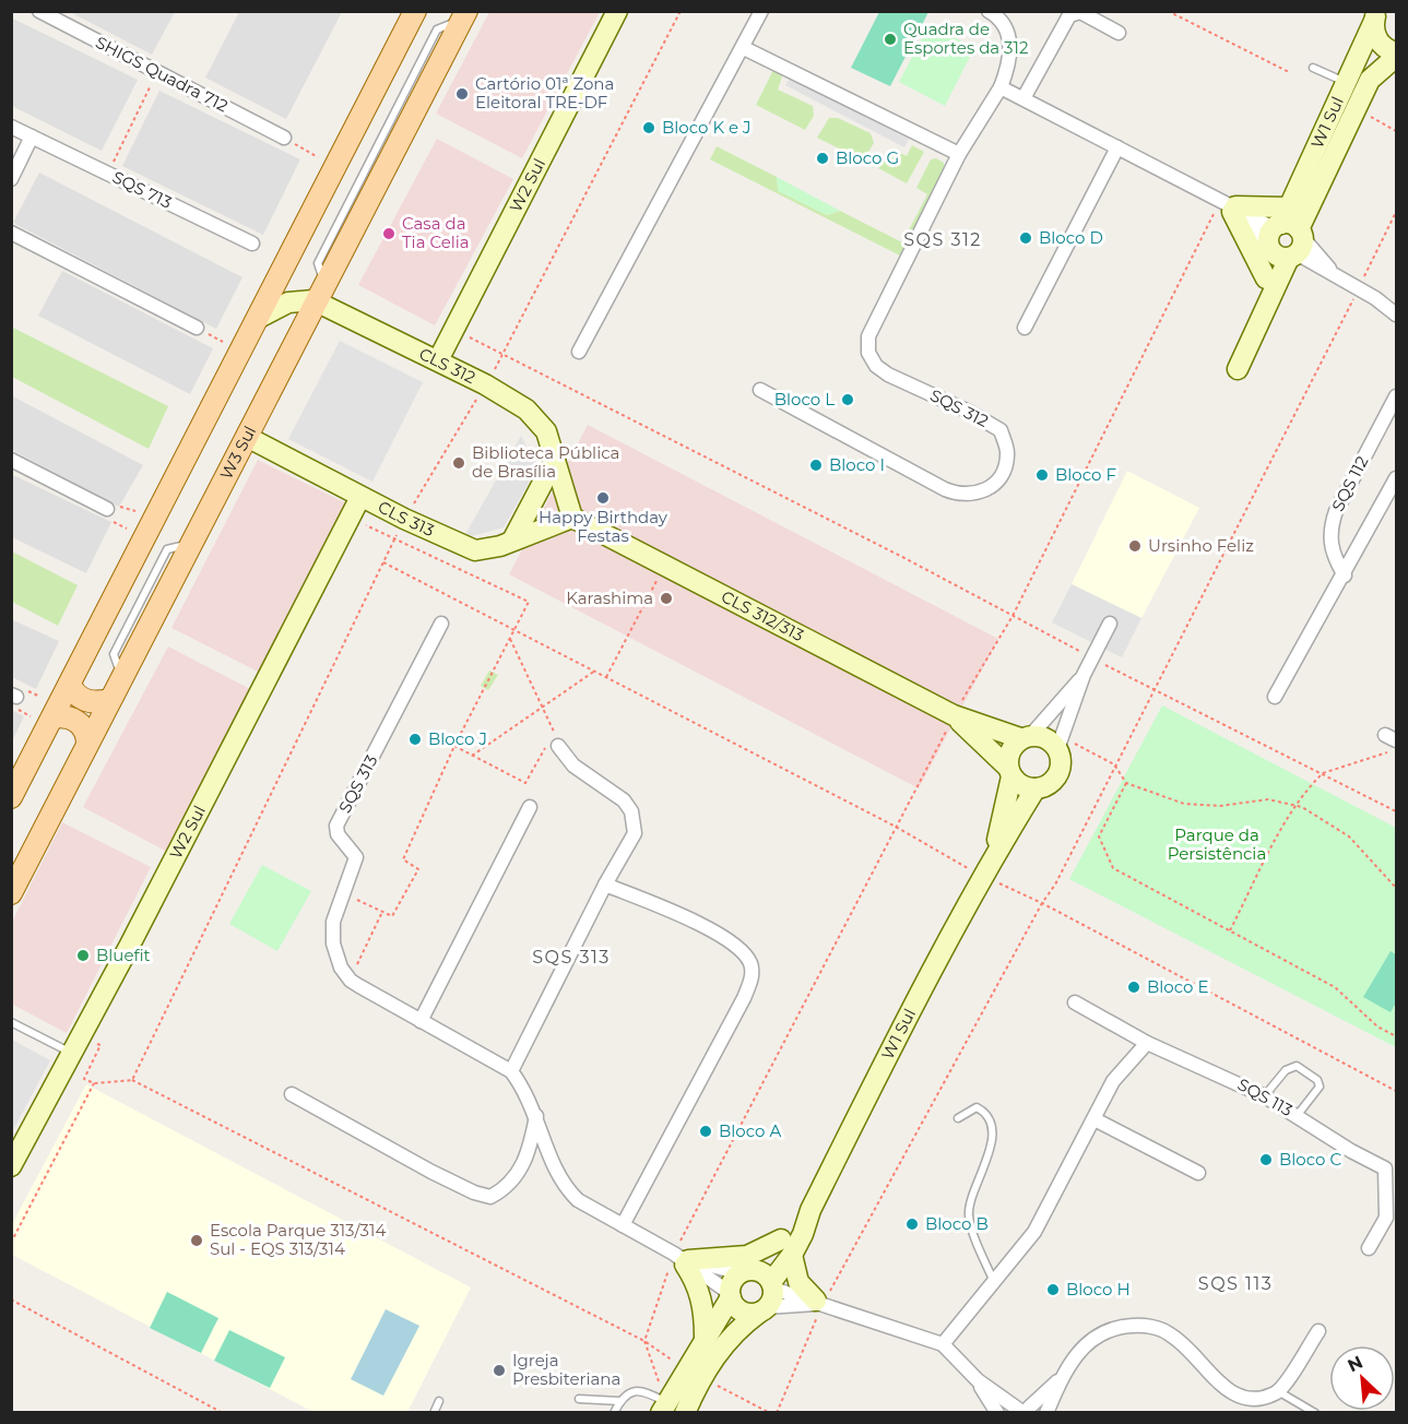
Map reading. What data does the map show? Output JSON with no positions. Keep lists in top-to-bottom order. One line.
{"streets":{"main road":["W3 Sul"],"street":["SHIGS Quadra 712","W1 Sul","W2 Sul","SQS 713","CLS 312","SQS 312","SQS 112","CLS 313","CLS 312/313","SQS 313","SQS 113"]},"crossings":[["W1 Sul","CLS 312/313"],["W2 Sul","CLS 312"],["W2 Sul","CLS 313"],["CLS 312","W3 Sul"],["CLS 312","CLS 313"],["CLS 312","CLS 312/313"],["W3 Sul","CLS 313"],["CLS 313","CLS 312/313"]],"districts":["SQS 312","SQS 313","SQS 113"],"parks":["Parque da Persistência"],"places":["Quadra de Esportes da 312","Cartório 01ª Zona Eleitoral TRE-DF","Bloco K e J","Bloco G","Casa da Tia Celia","Bloco D","Bloco L","Biblioteca Pública de Brasília","Bloco I","Bloco F","Happy Birthday Festas","Ursinho Feliz","Karashima","Bloco J","Bluefit","Bloco E","Bloco A","Bloco C","Bloco B","Escola Parque 313/314 Sul - EQS 313/314","Bloco H","Igreja Presbiteriana"],"north":"top left"}
